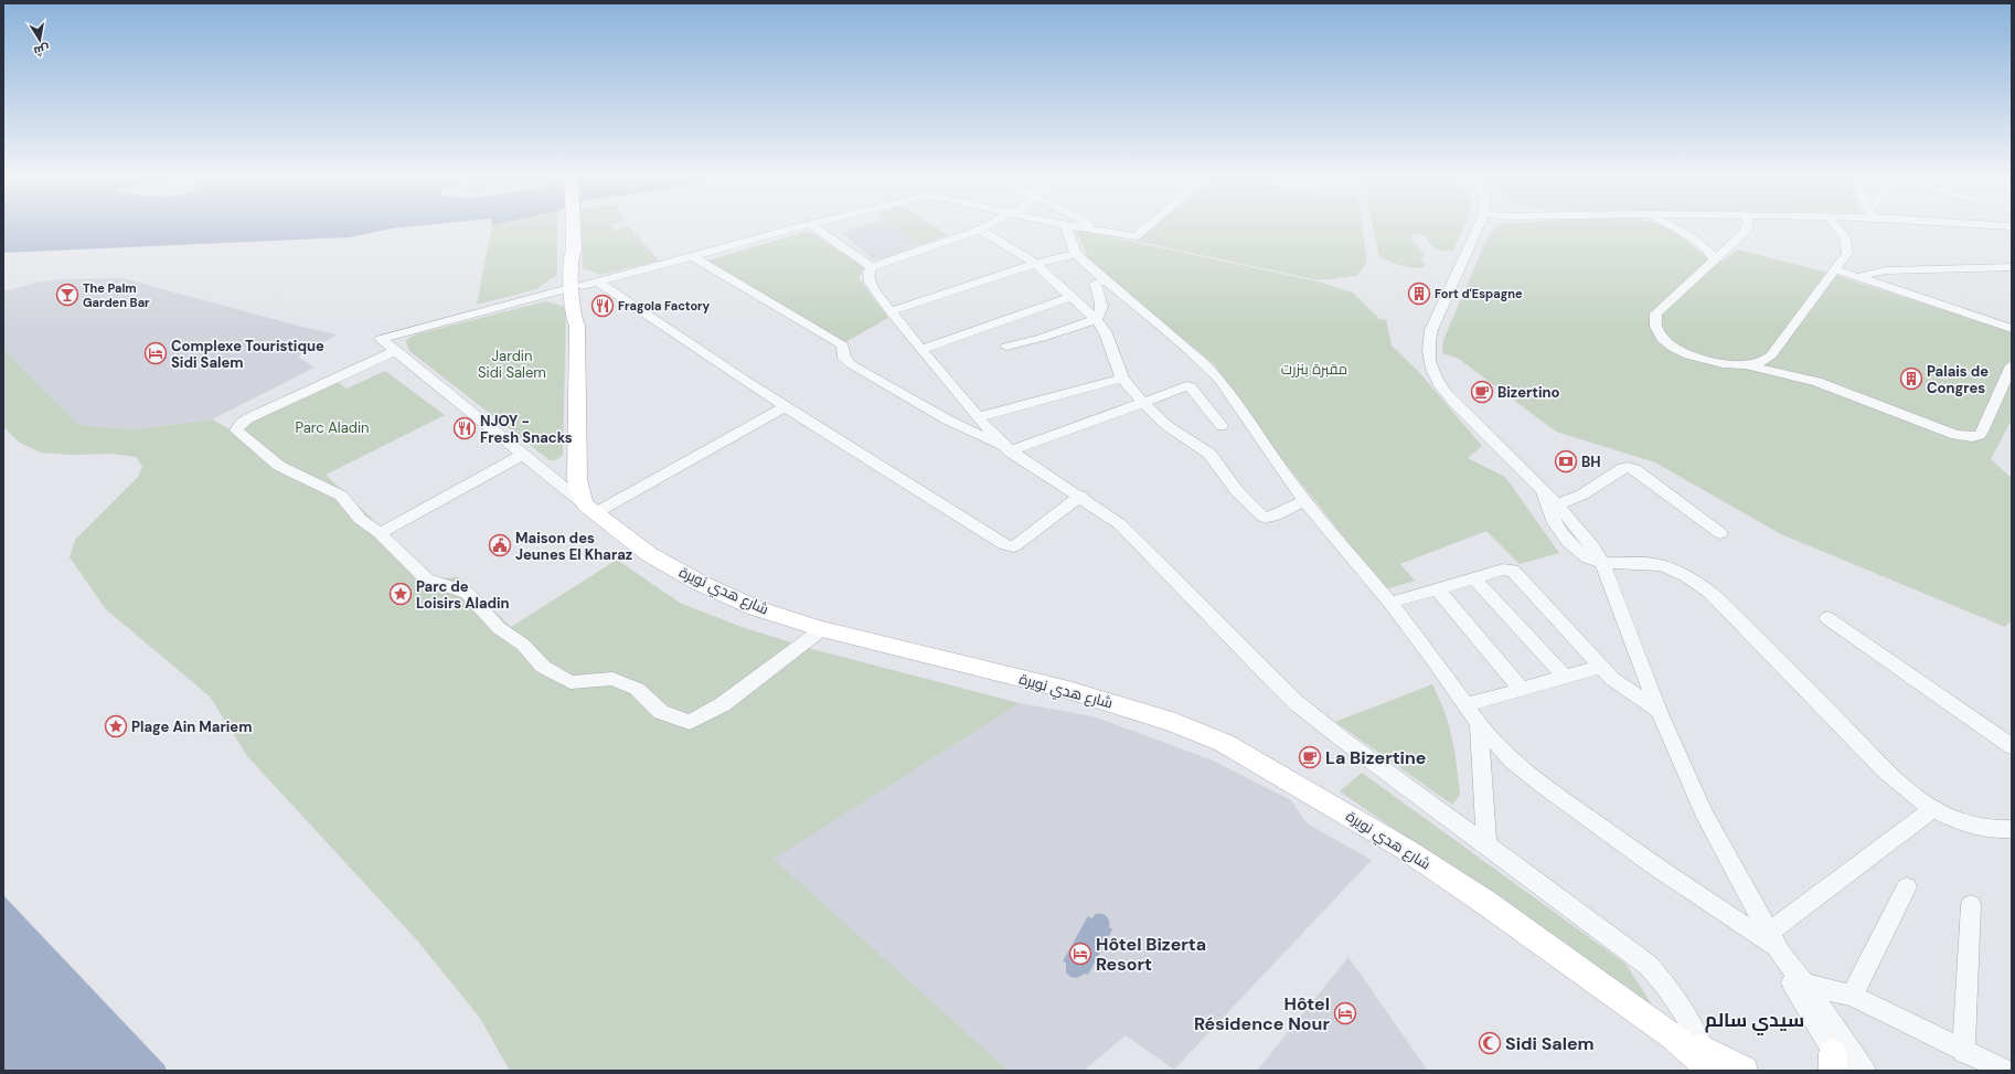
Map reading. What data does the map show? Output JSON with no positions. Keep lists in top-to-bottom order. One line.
{"streets":{"main road":["شارع هدي نويرة"]},"districts":["سيدي سالم"],"parks":["Jardin Sidi Salem","مقبرة بنزرت","Parc Aladin"],"places":{"building":["Fort d'Espagne","Palais de Congres"],"bar":["The Palm Garden Bar"],"restaurant":["Fragola Factory","NJOY - Fresh Snacks"],"hotel":["Complexe Touristique Sidi Salem","Hôtel Bizerta Resort","Hôtel Résidence Nour"],"cafe":["Bizertino","La Bizertine"],"bank":["BH"],"public building":["Maison des Jeunes El Kharaz"],"place":["Parc de Loisirs Aladin","Plage Ain Mariem"],"mosque":["Sidi Salem"]},"north":"bottom"}
